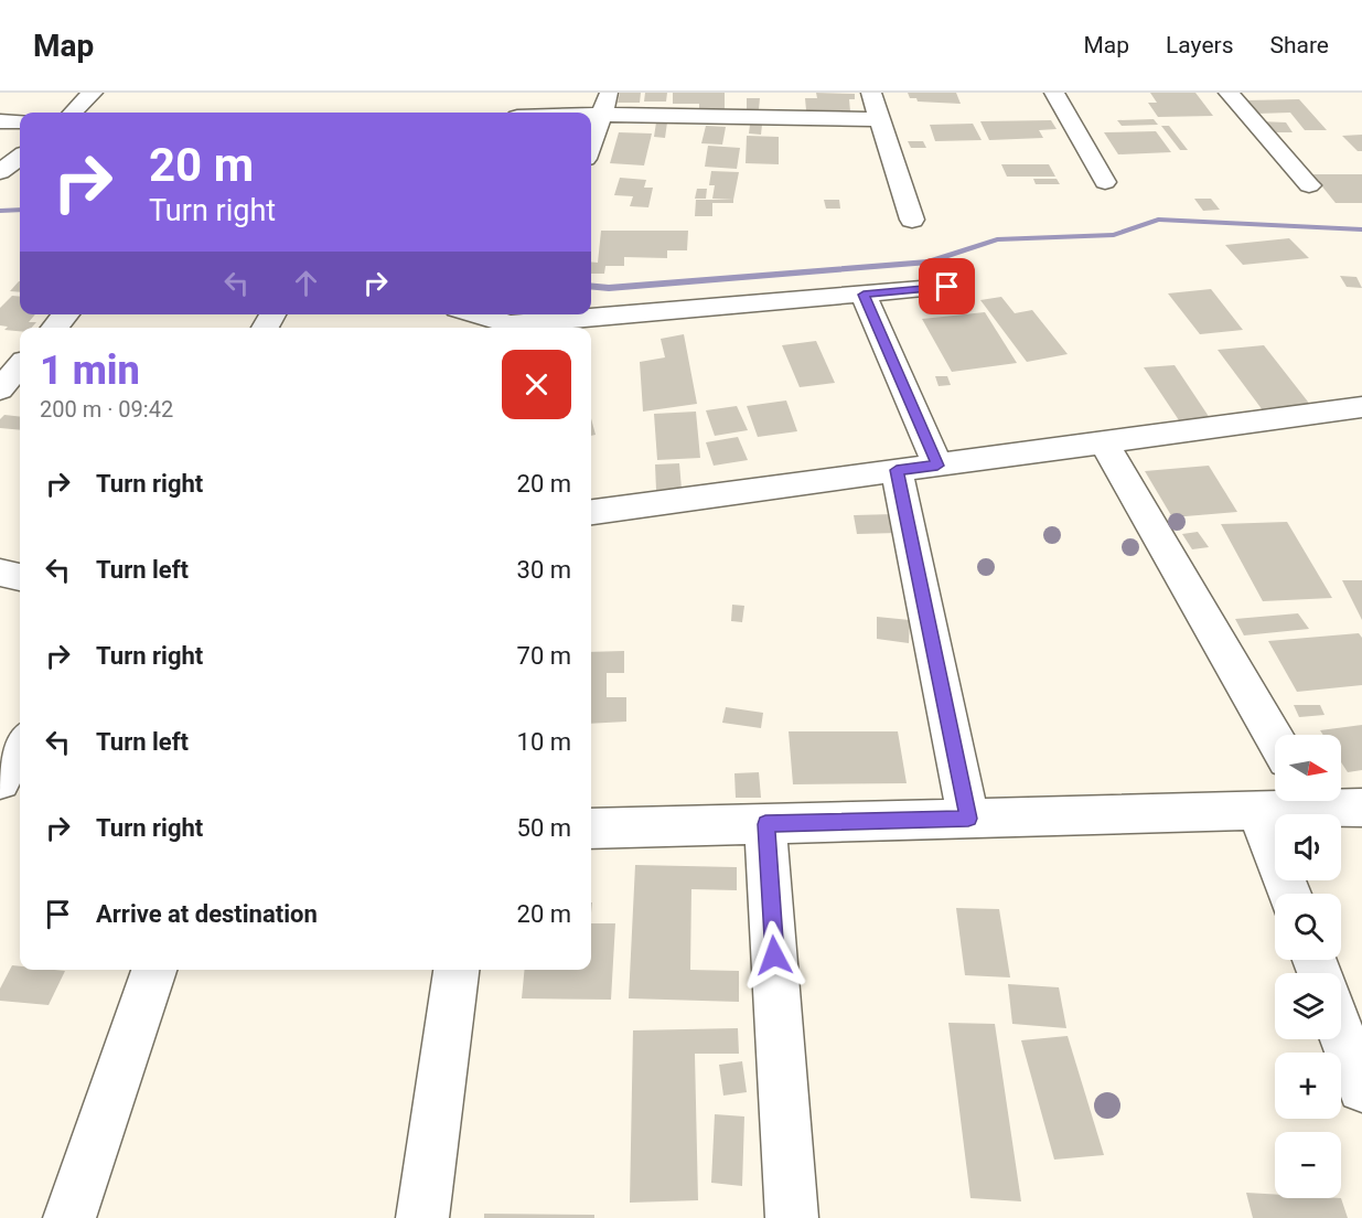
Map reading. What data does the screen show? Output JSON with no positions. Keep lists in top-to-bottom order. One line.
{"north":"right","page":{"header":"Map","nav":["Map","Layers","Share"],"turn":["20 m","Turn right"],"heading":["1 min","200 m · 09:42"],"list":[{"name":"Turn right","value":"20 m"},{"name":"Turn left","value":"30 m"},{"name":"Turn right","value":"70 m"},{"name":"Turn left","value":"10 m"},{"name":"Turn right","value":"50 m"},{"name":"Arrive at destination","value":"20 m"}],"map_buttons":["+","−"]}}
